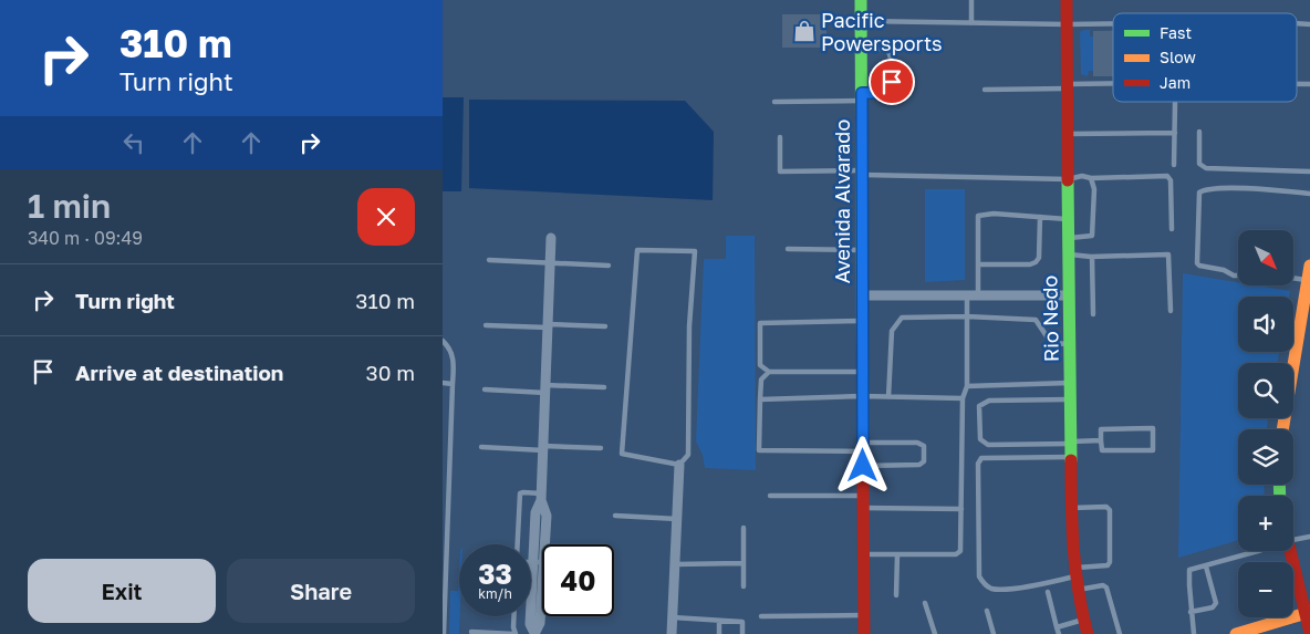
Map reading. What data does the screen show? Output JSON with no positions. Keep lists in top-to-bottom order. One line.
{"streets":{"street":["Avenida Alvarado","Rio Nedo"]},"places":{"shop":["Pacific Powersports"]},"legend":["Fast","Slow","Jam"],"north":"bottom right","page":{"turn":["310 m","Turn right"],"heading":["1 min","340 m · 09:49"],"map_buttons":["+","−"],"list":[{"name":"Turn right","value":"310 m"},{"name":"Arrive at destination","value":"30 m"}],"speed":"33 km/h","limit":"40","buttons":["Exit","Share"]}}
